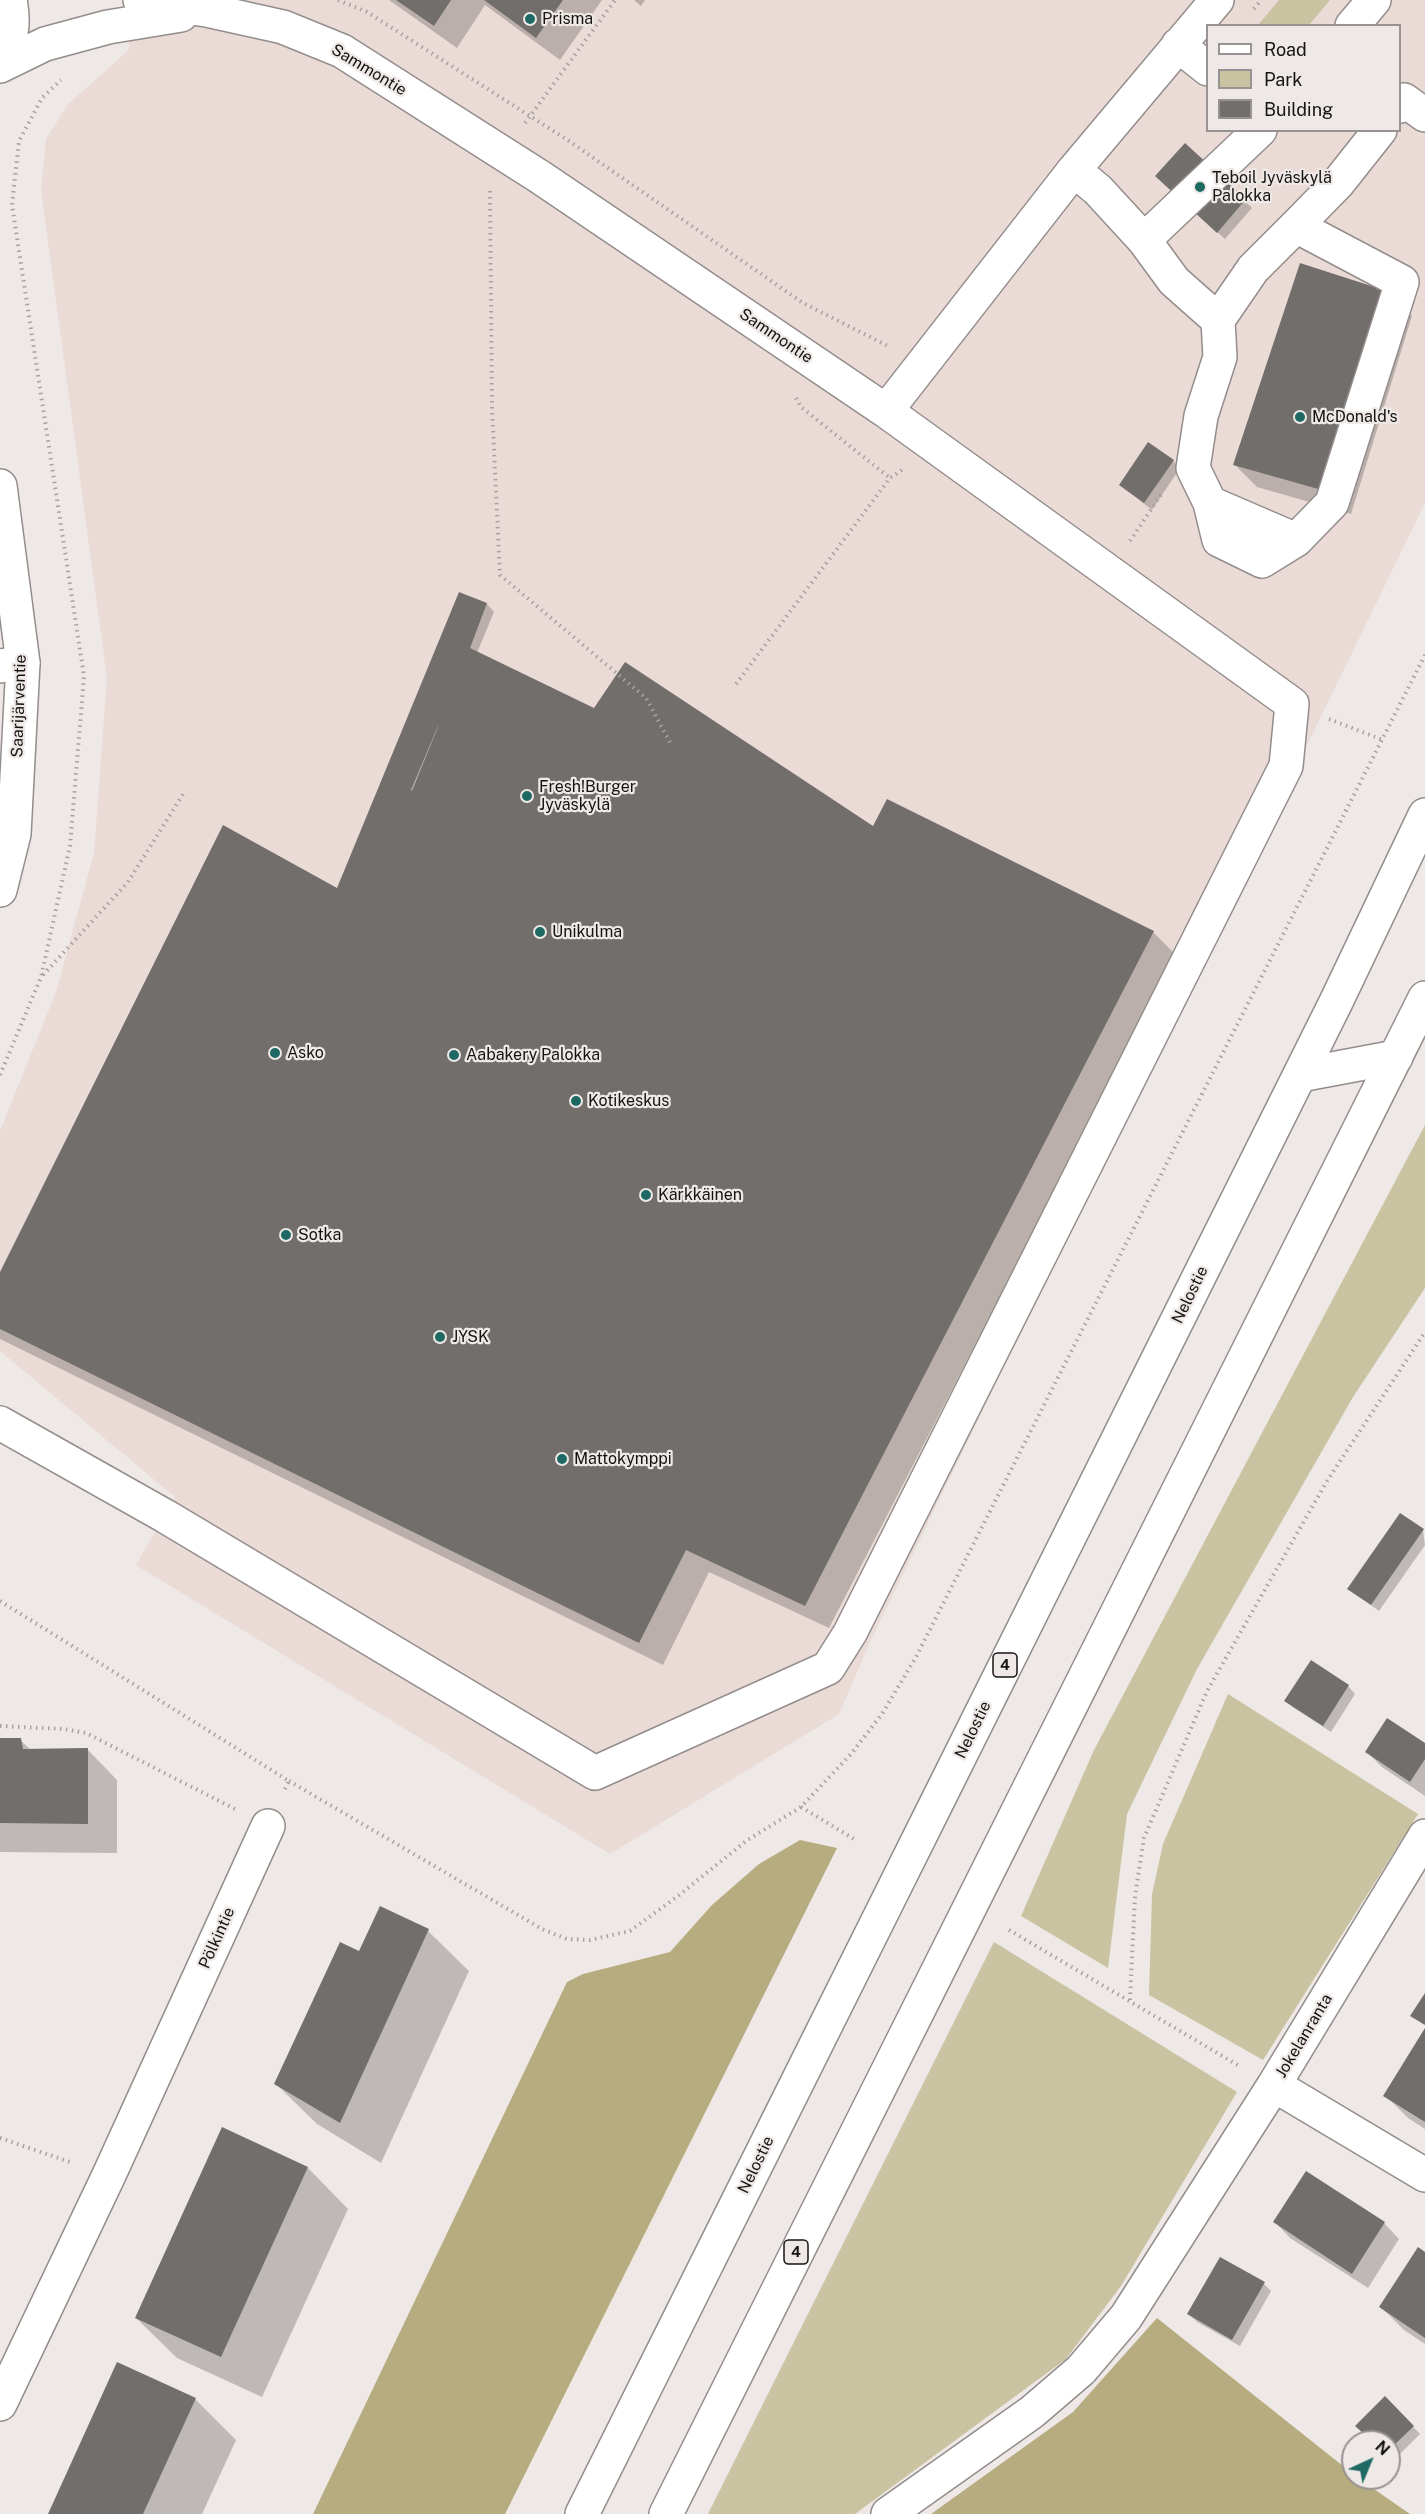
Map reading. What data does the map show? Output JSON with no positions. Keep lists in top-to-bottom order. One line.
{"streets":{"main road":["Sammontie","Saarijärventie","Nelostie","4","Pölkintie","Jokelanranta"]},"places":["Prisma","Teboil Jyväskylä Palokka","McDonald's","Fresh!Burger Jyväskylä","Unikulma","Asko","Aabakery Palokka","Kotikeskus","Kärkkäinen","Sotka","JYSK","Mattokymppi"],"legend":["Road","Park","Building"],"north":"top right"}
